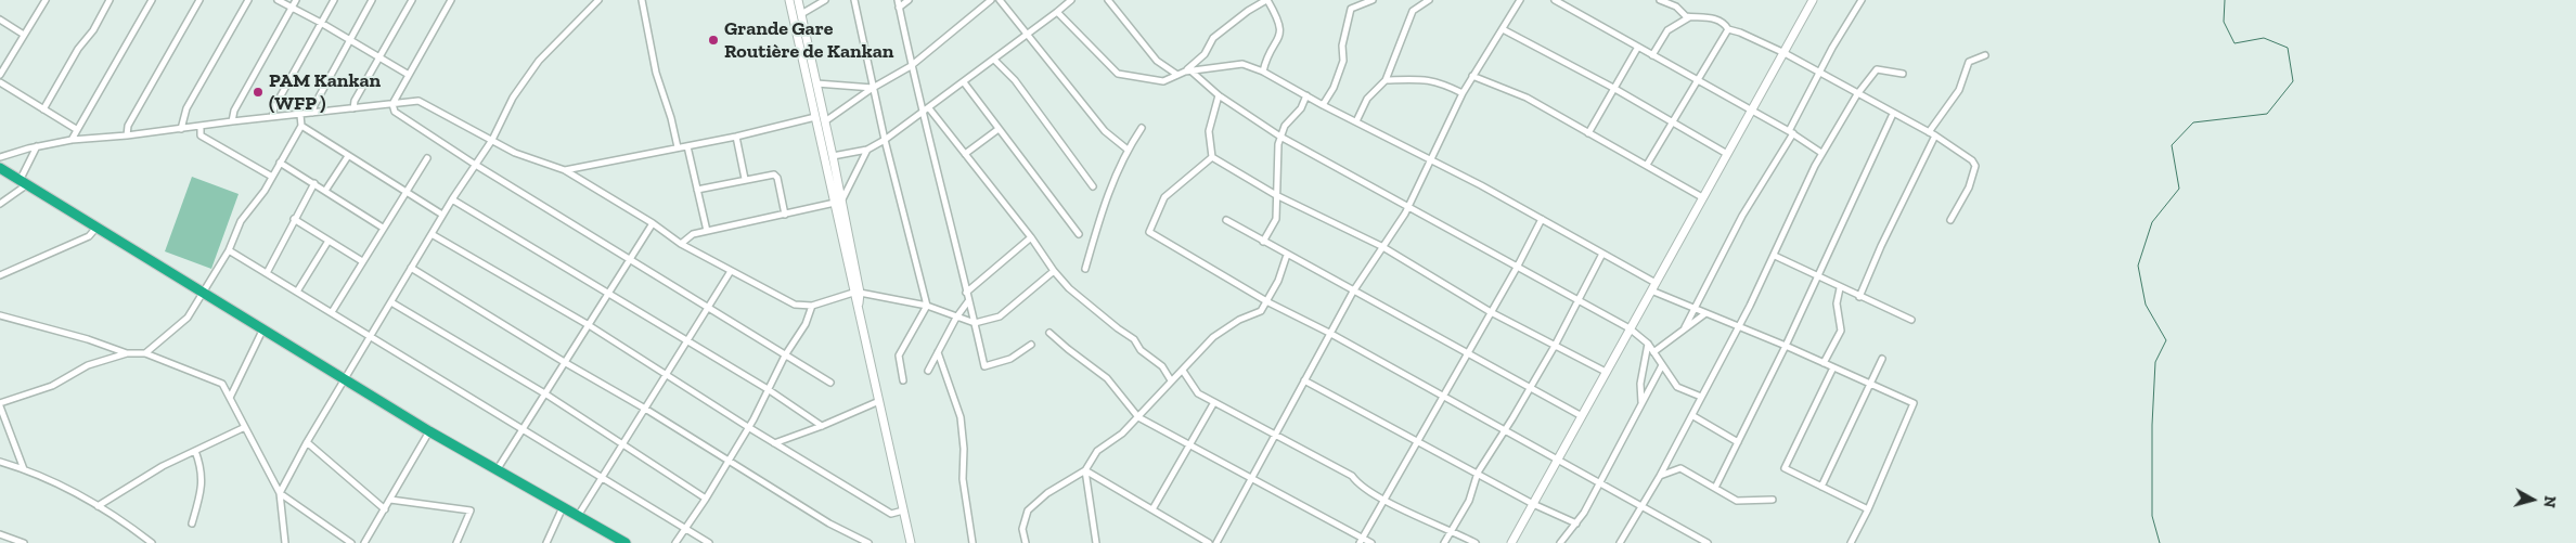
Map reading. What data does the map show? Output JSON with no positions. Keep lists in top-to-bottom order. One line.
{"places":["Grande Gare Routière de Kankan","PAM Kankan (WFP )"],"north":"right"}
